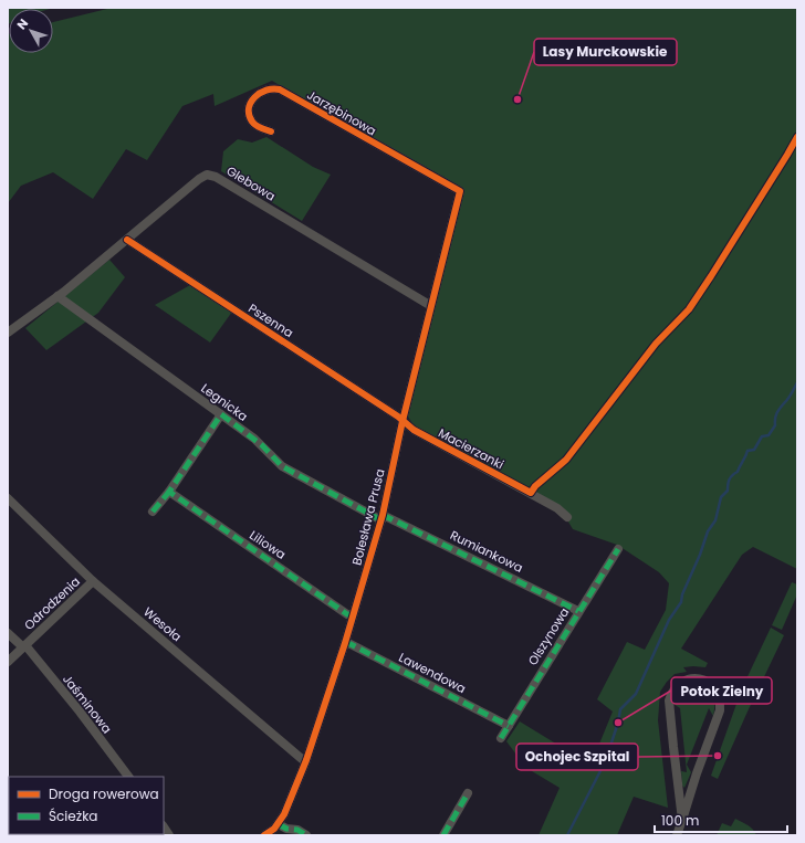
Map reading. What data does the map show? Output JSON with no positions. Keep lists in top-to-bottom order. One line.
{"streets":{"street":["Jarzębinowa","Glebowa","Pszenna","Legnicka","Macierzanki","Bolesława Prusa","Liliowa","Rumiankowa","Odrodzenia","Wesoła","Olszynowa","Lawendowa","Jaśminowa"]},"crossings":[["Jarzębinowa","Bolesława Prusa"],["Glebowa","Pszenna"],["Glebowa","Legnicka"],["Glebowa","Bolesława Prusa"],["Pszenna","Macierzanki"],["Pszenna","Bolesława Prusa"],["Legnicka","Bolesława Prusa"],["Legnicka","Rumiankowa"],["Macierzanki","Bolesława Prusa"],["Bolesława Prusa","Liliowa"],["Bolesława Prusa","Rumiankowa"],["Bolesława Prusa","Wesoła"],["Bolesława Prusa","Lawendowa"],["Rumiankowa","Olszynowa"],["Odrodzenia","Wesoła"],["Odrodzenia","Jaśminowa"],["Olszynowa","Lawendowa"]],"places":["Lasy Murckowskie","Potok Zielny","Ochojec Szpital"],"legend":["Droga rowerowa","Ścieżka"],"scale_bar":"100 m","north":"top left"}
